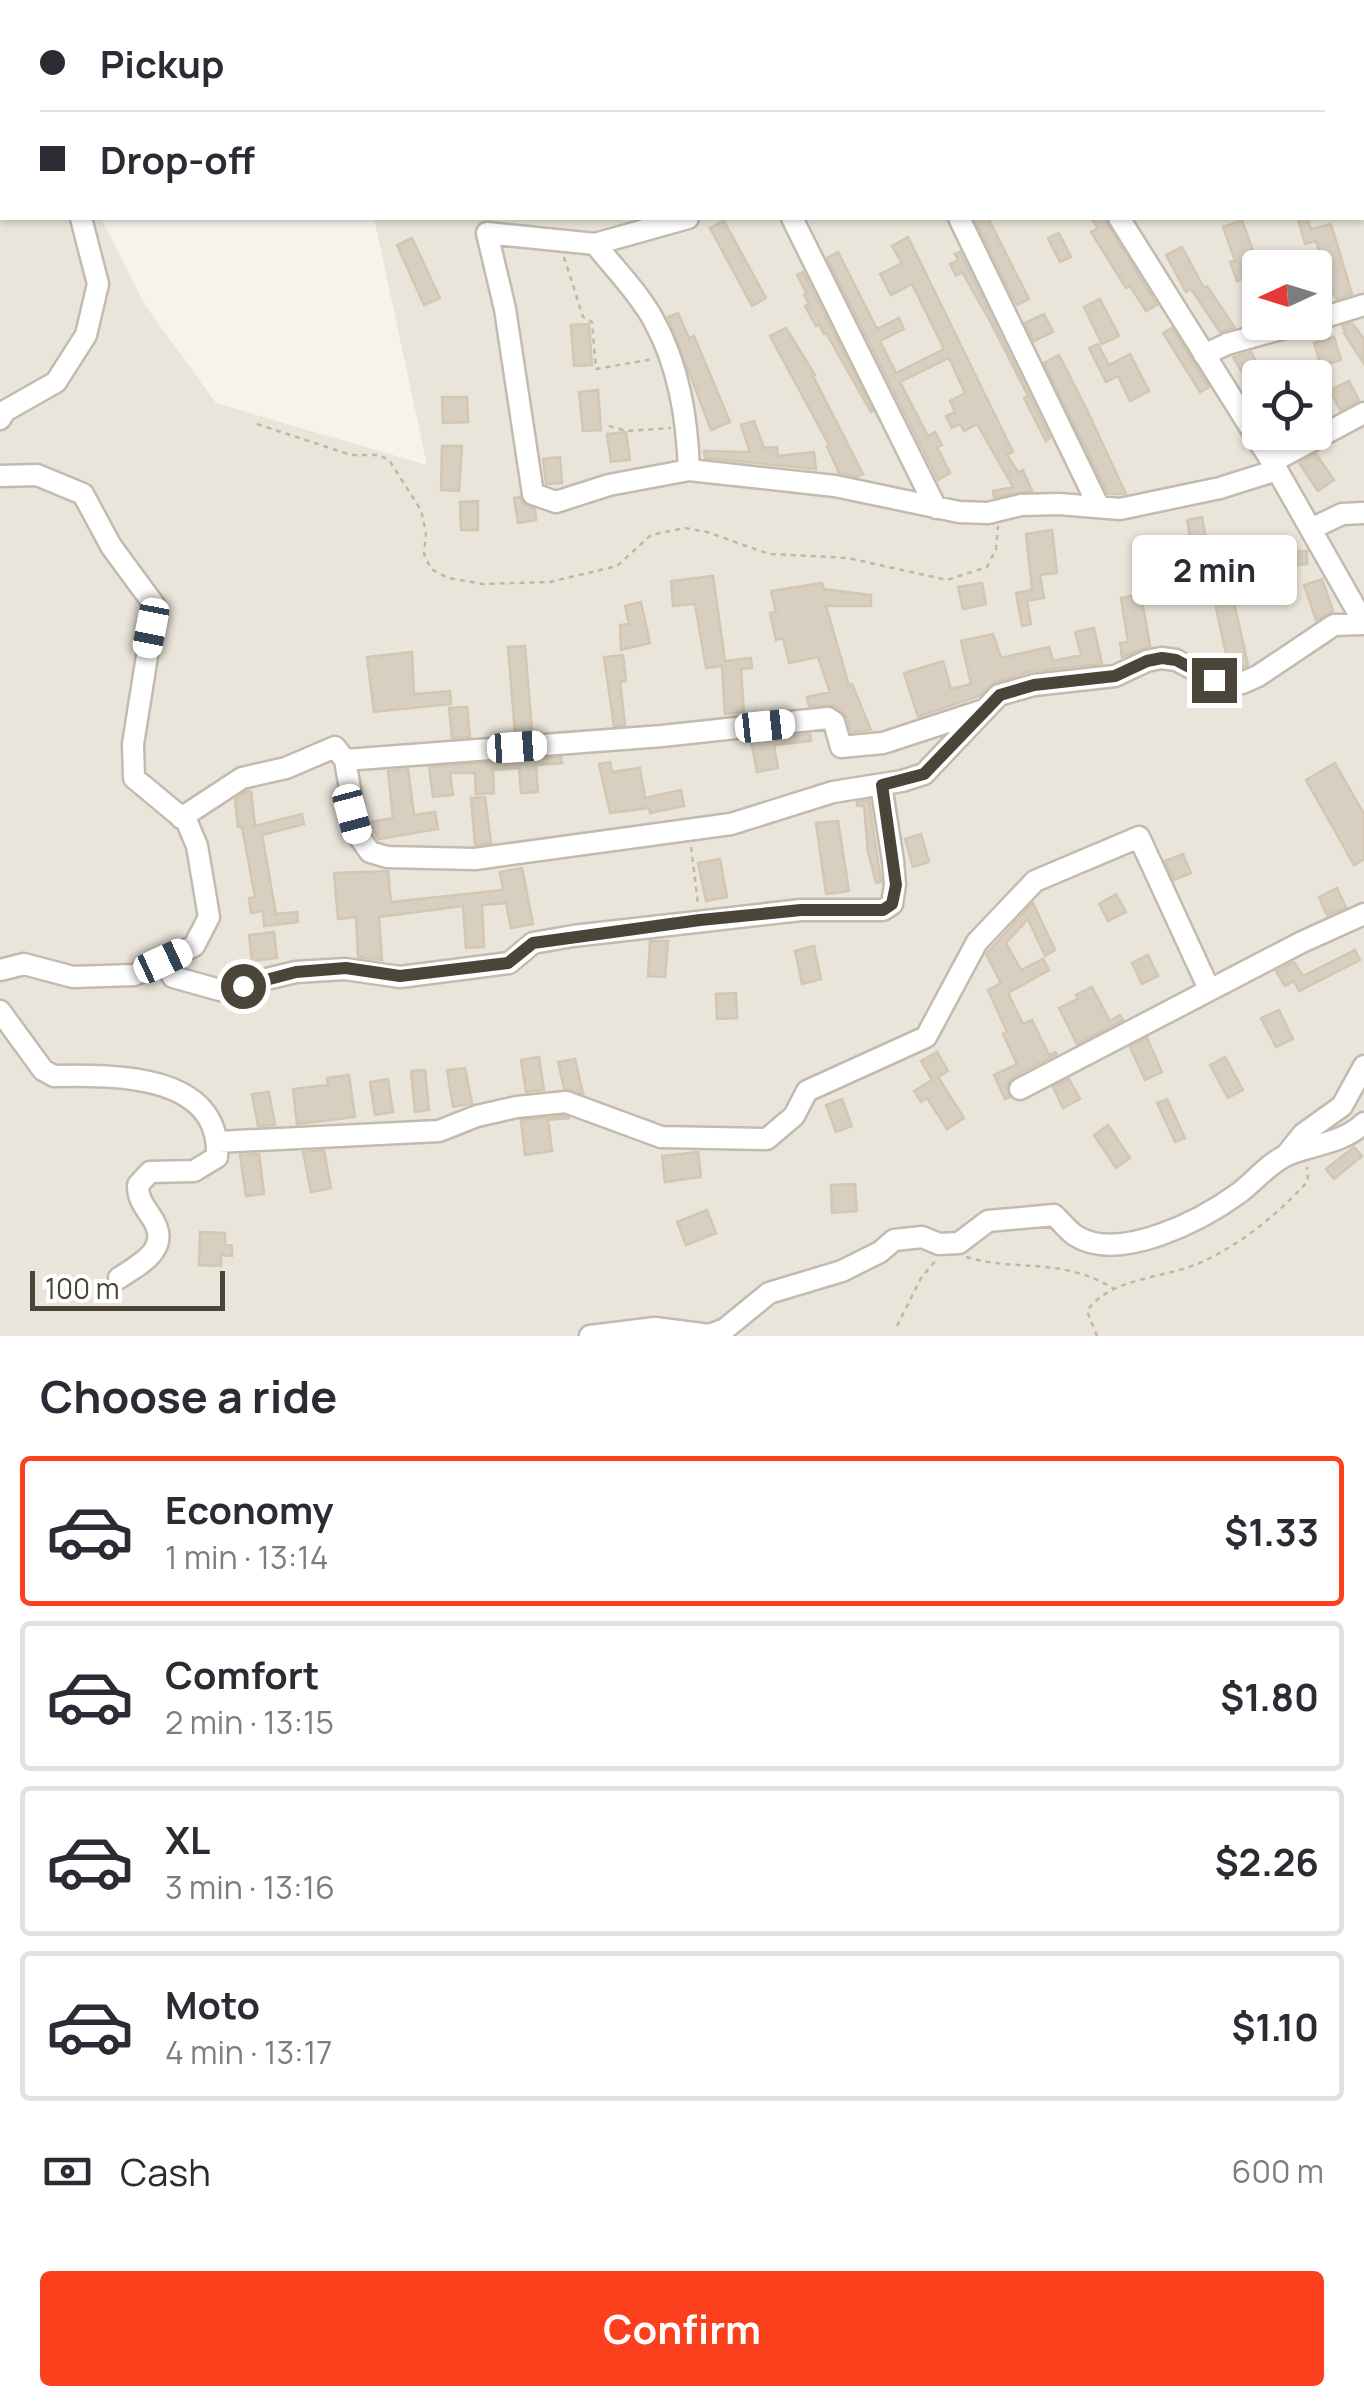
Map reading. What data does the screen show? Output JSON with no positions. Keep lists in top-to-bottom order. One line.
{"scale_bar":"100 m","north":"left","page":{"banner":["Pickup","Drop-off"],"bubble":"2 min","scale":"100 m","heading":"Choose a ride","list":[{"name":"Economy","note":"1 min · 13:14","value":"$1.33"},{"name":"Comfort","note":"2 min · 13:15","value":"$1.80"},{"name":"XL","note":"3 min · 13:16","value":"$2.26"},{"name":"Moto","note":"4 min · 13:17","value":"$1.10"}],"pay":["Cash","600 m"],"buttons":"Confirm"}}
